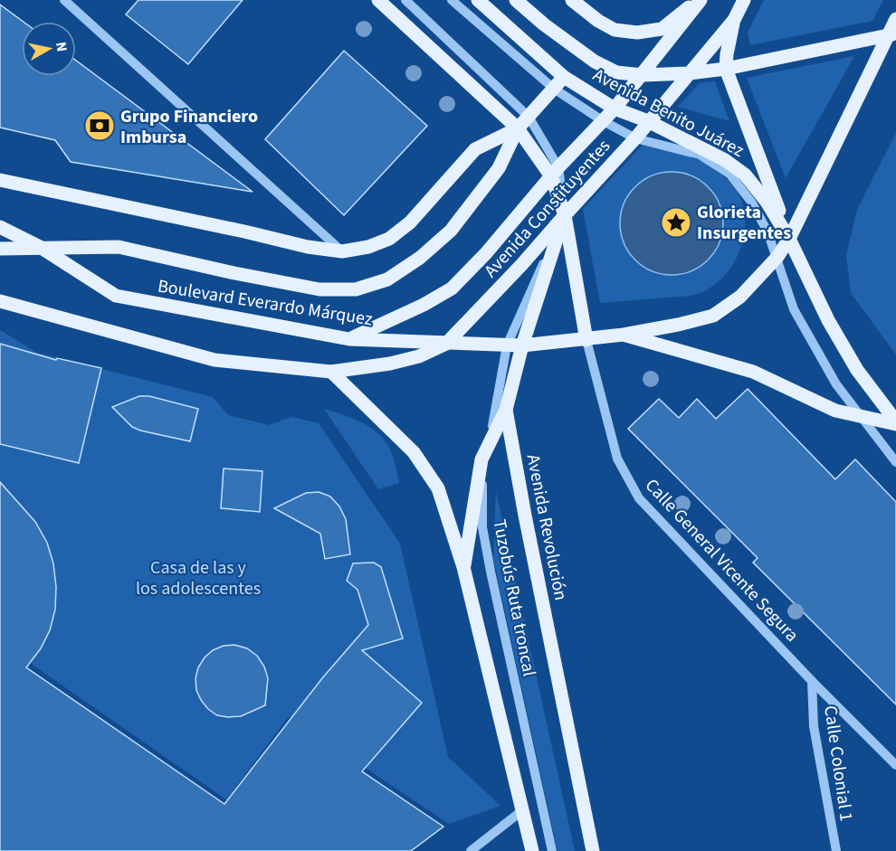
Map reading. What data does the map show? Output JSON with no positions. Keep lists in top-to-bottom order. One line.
{"streets":{"main road":["Avenida Benito Juárez","Avenida Constituyentes","Boulevard Everardo Márquez","Avenida Revolución"],"street":["Calle General Vicente Segura","Tuzobús Ruta troncal","Calle Colonial 1"]},"crossings":[["Avenida Benito Juárez","Avenida Constituyentes"],["Avenida Benito Juárez","Boulevard Everardo Márquez"],["Avenida Constituyentes","Boulevard Everardo Márquez"],["Avenida Constituyentes","Avenida Revolución"],["Avenida Constituyentes","Tuzobús Ruta troncal"],["Boulevard Everardo Márquez","Avenida Revolución"],["Boulevard Everardo Márquez","Calle General Vicente Segura"],["Boulevard Everardo Márquez","Tuzobús Ruta troncal"],["Avenida Revolución","Tuzobús Ruta troncal"],["Calle General Vicente Segura","Calle Colonial 1"]],"parks":["Casa de las y los adolescentes"],"places":{"bank":["Grupo Financiero Imbursa"],"place":["Glorieta Insurgentes"]},"north":"right"}
